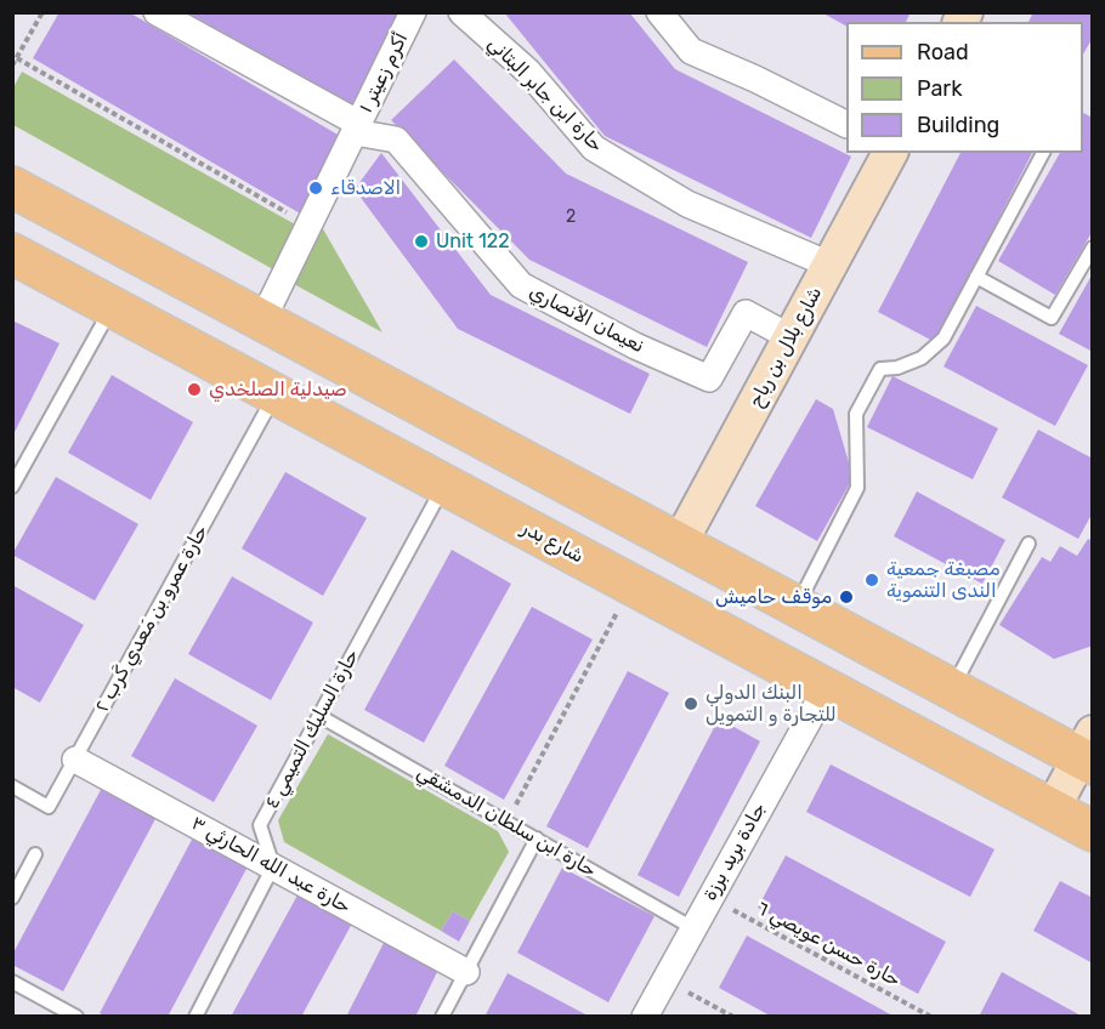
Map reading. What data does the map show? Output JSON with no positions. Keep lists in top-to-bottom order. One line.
{"streets":{"main road":["شارع بلال بن رباح","شارع بدر"],"street":["أكرم زعيتر ١","حارة ابن جابر البتاني","نعيمان الأنصاري","جادة بريد برزة","حارة عبد الله الحارثي ٣"],"lane":["حارة عمرو بن مَعدي كَرب ٢","حارة السليك التميمي ٤","حارة ابن سلطان الدمشقي"],"path":["حارة حسن عويصي ٦"]},"crossings":[["أكرم زعيتر ١","نعيمان الأنصاري"],["حارة ابن جابر البتاني","شارع بلال بن رباح"],["نعيمان الأنصاري","شارع بلال بن رباح"],["شارع بدر","حارة عمرو بن مَعدي كَرب ٢"],["شارع بدر","حارة السليك التميمي ٤"],["شارع بدر","جادة بريد برزة"],["حارة عمرو بن مَعدي كَرب ٢","حارة عبد الله الحارثي ٣"],["حارة السليك التميمي ٤","حارة ابن سلطان الدمشقي"],["حارة السليك التميمي ٤","حارة عبد الله الحارثي ٣"],["حارة ابن سلطان الدمشقي","جادة بريد برزة"],["جادة بريد برزة","حارة حسن عويصي ٦"]],"places":["الاصدقاء","Unit 122","صيدلية الصلخدي","مصبغة جمعية الندى التنموية","موقف حاميش","البنك الدولي للتجارة و التمويل"],"house_numbers":["2"],"legend":["Road","Park","Building"]}
